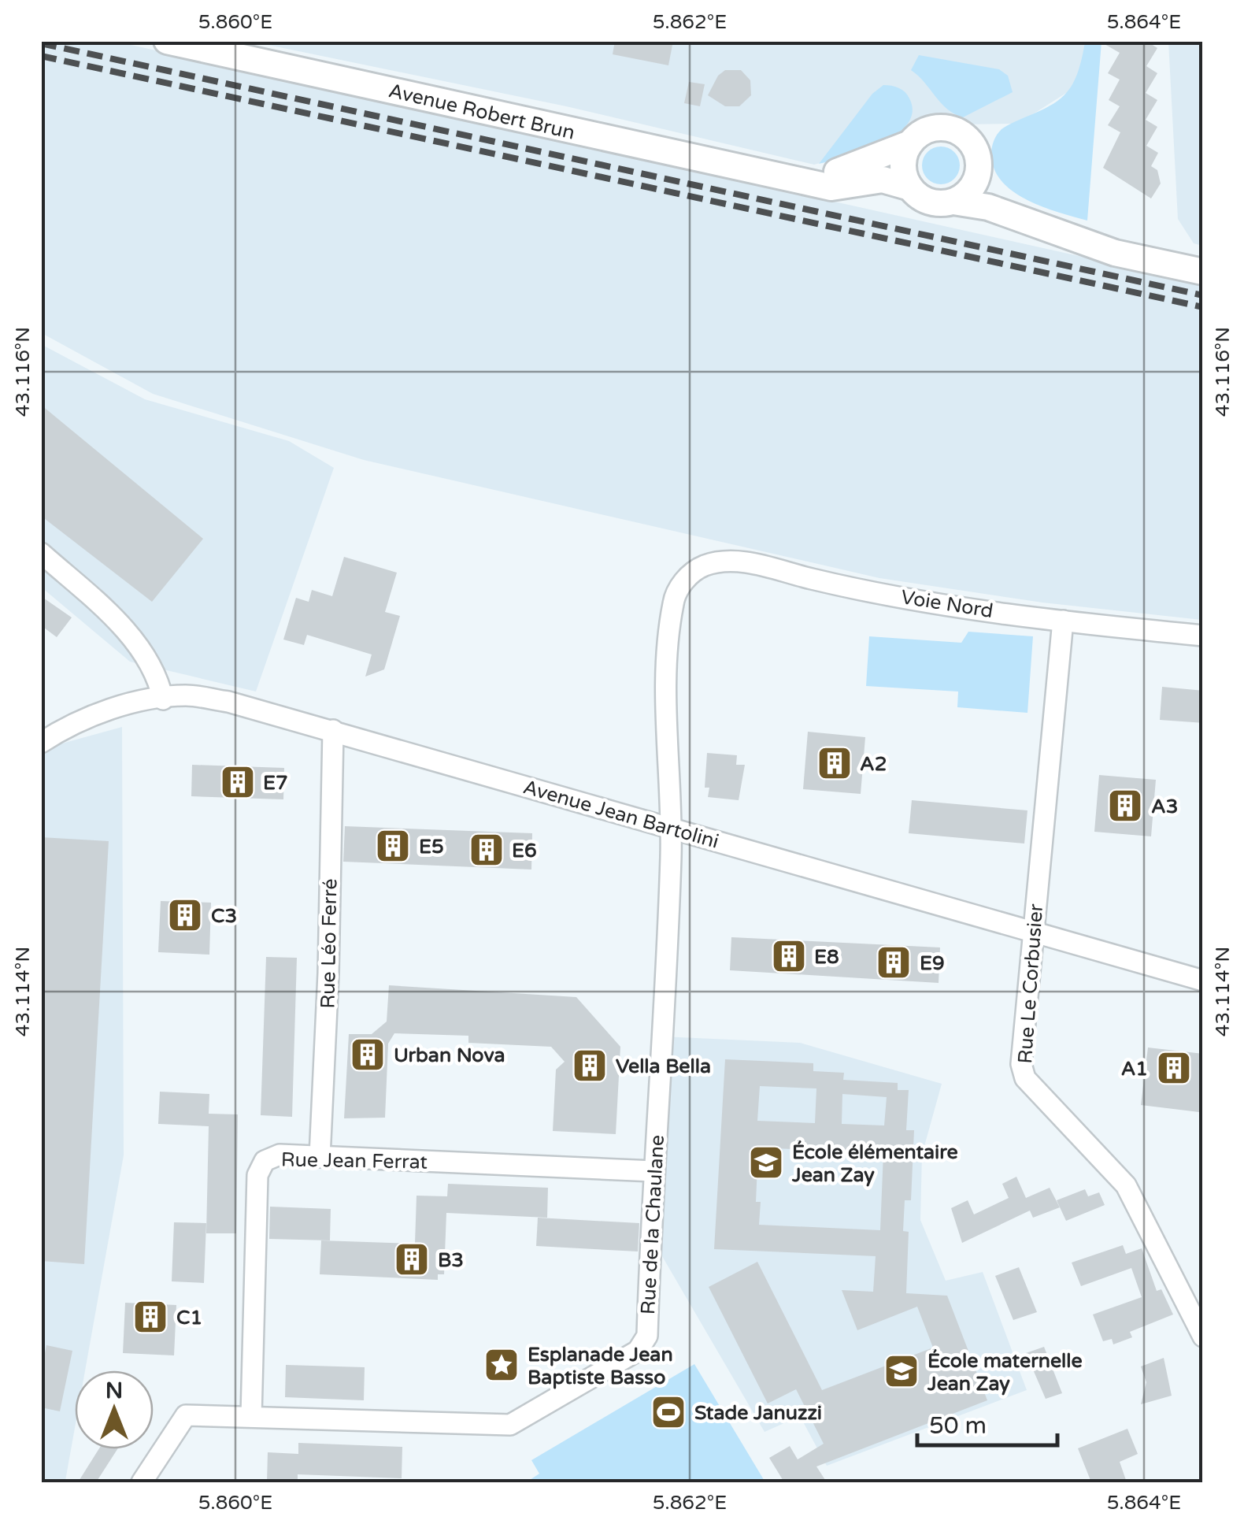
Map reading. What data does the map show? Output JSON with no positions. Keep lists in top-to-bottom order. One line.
{"streets":{"street":["Avenue Robert Brun","Voie Nord","Avenue Jean Bartolini","Rue Léo Ferré","Rue Le Corbusier","Rue Jean Ferrat","Rue de la Chaulane"]},"crossings":[["Voie Nord","Rue Le Corbusier"],["Voie Nord","Rue de la Chaulane"],["Avenue Jean Bartolini","Rue Léo Ferré"],["Avenue Jean Bartolini","Rue Le Corbusier"],["Avenue Jean Bartolini","Rue de la Chaulane"],["Rue Léo Ferré","Rue Jean Ferrat"],["Rue Jean Ferrat","Rue de la Chaulane"]],"places":{"building":["A2","E7","A3","E5","E6","C3","E8","E9","Urban Nova","Vella Bella","A1","B3","C1"],"school or university":["École élémentaire Jean Zay","École maternelle Jean Zay"],"place":["Esplanade Jean Baptiste Basso"],"sports":["Stade Januzzi"]},"scale_bar":"50 m","north":"top","coordinates":["5.860°E","5.862°E","5.864°E","43.116°N","43.114°N"]}
